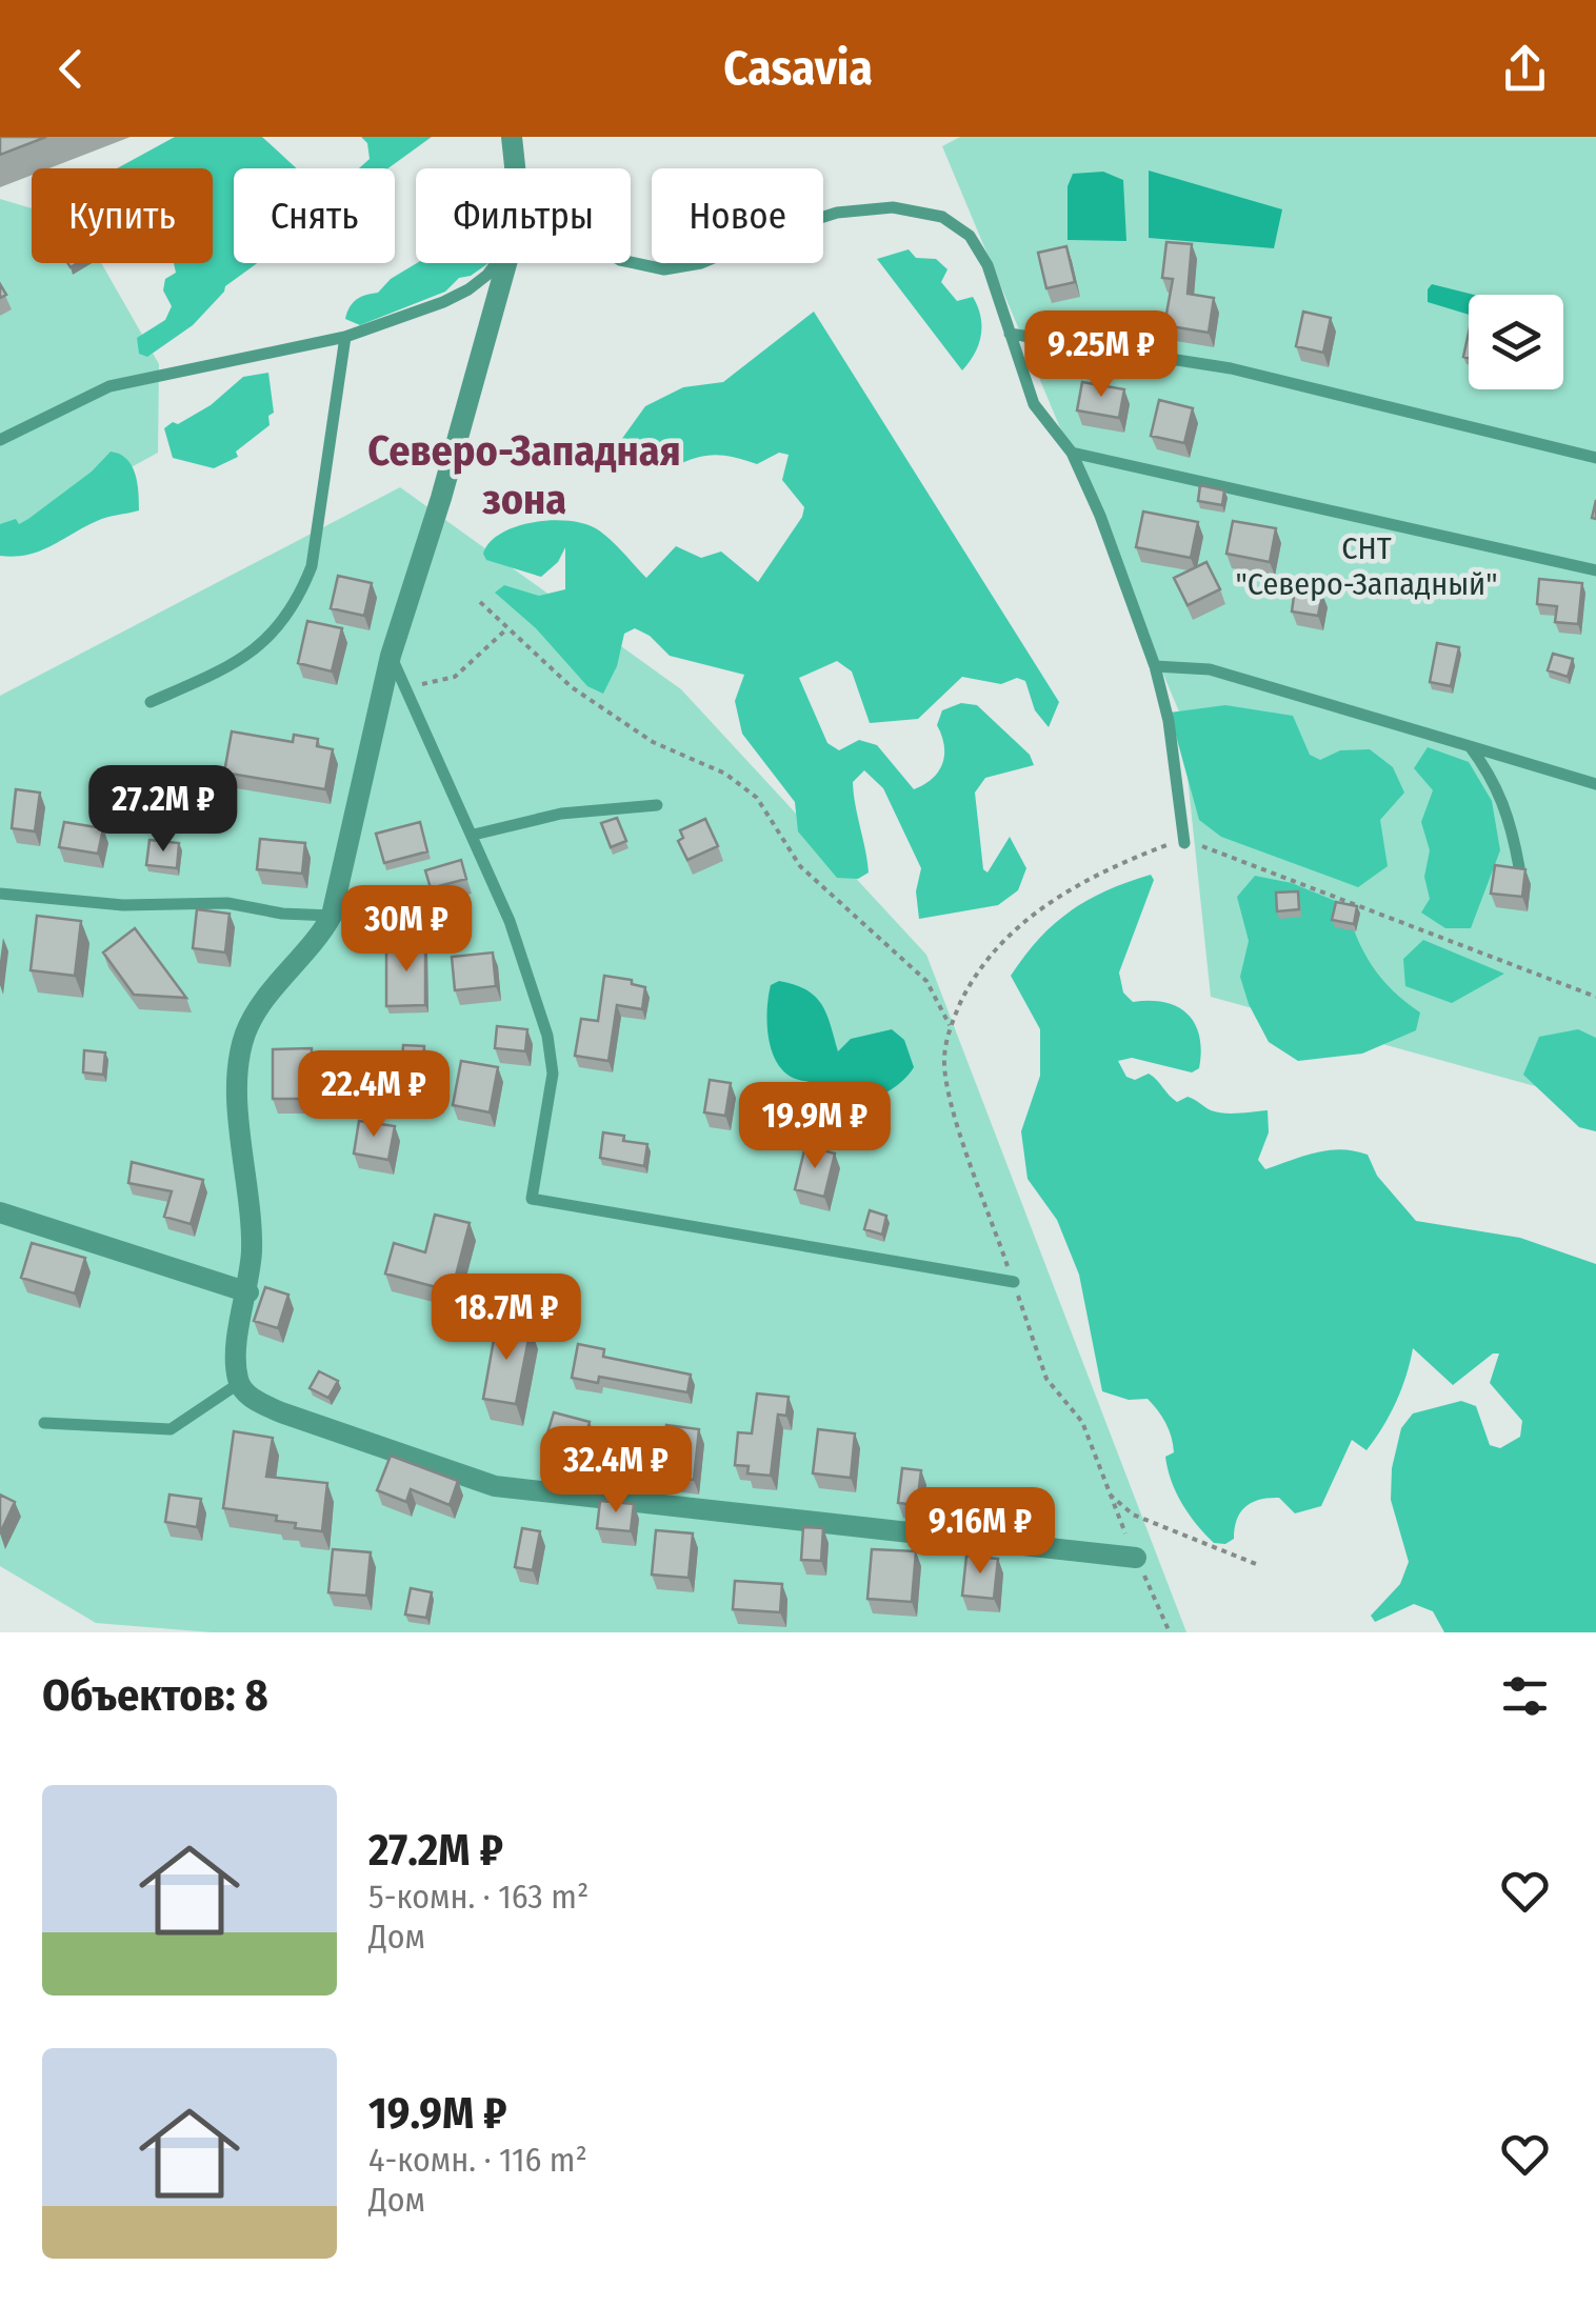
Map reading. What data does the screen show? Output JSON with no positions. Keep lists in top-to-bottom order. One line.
{"districts":["Северо-Западная зона"],"parks":["СНТ \"Северо-Западный\""],"page":{"header":"Casavia","chip":["Купить","Снять","Фильтры","Новое"],"price":["9.25M ₽","27.2M ₽","30M ₽","22.4M ₽","19.9M ₽","18.7M ₽","32.4M ₽","9.16M ₽"],"heading":"Объектов: 8","list":[{"name":"27.2M ₽","note":"5-комн. · 163 m² · Дом"},{"name":"19.9M ₽","note":"4-комн. · 116 m² · Дом"}]}}
